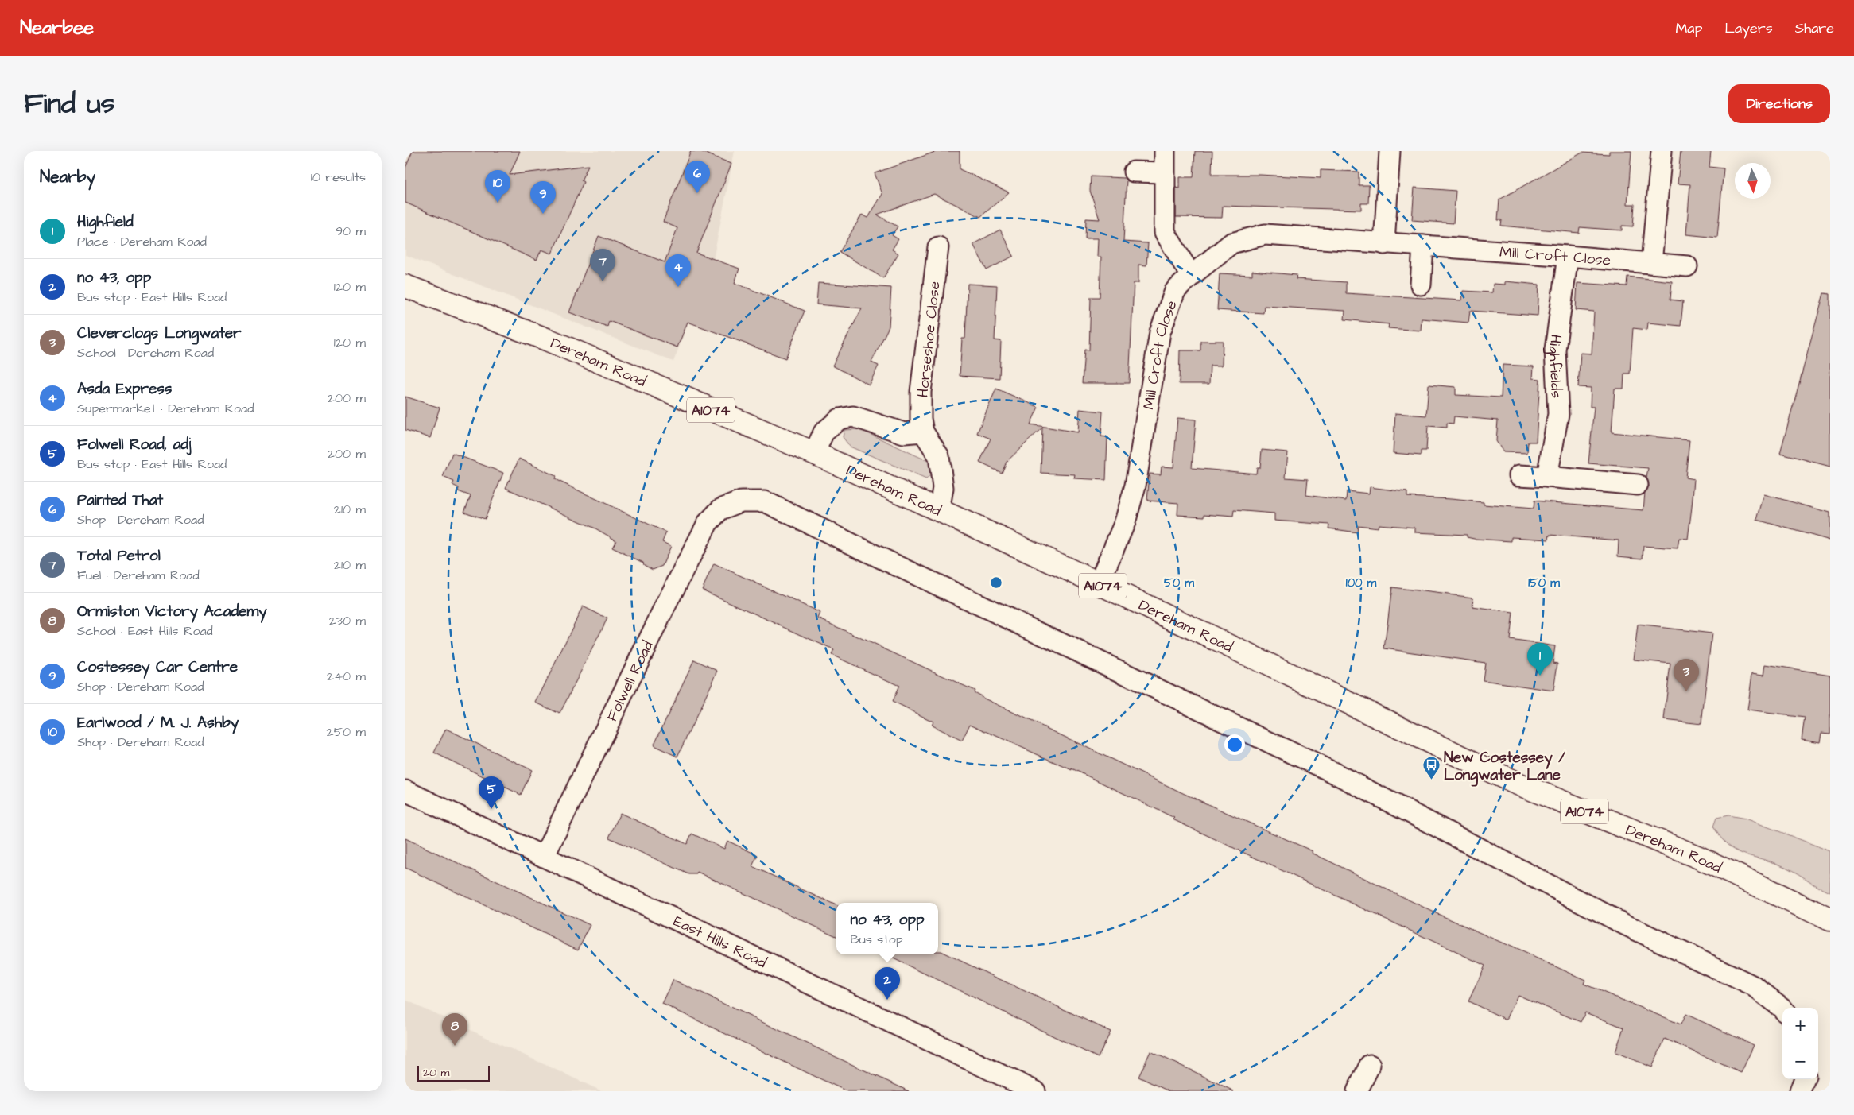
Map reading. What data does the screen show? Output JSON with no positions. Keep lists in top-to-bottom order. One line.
{"streets":{"highway":["Dereham Road","A1074"],"street":["Mill Croft Close","Horseshoe Close","Highfields","Folwell Road","East Hills Road"]},"crossings":[["Mill Croft Close","Dereham Road"],["Mill Croft Close","Highfields"],["Horseshoe Close","Dereham Road"],["Folwell Road","East Hills Road"]],"places":{"bus stop":["New Costessey / Longwater Lane"]},"scale_bar":"20 m","north":"bottom","page":{"header":"Nearbee","nav":["Map","Layers","Share"],"title":"Find us","buttons":"Directions","heading":["Nearby","10 results"],"pins":["6","10","9","7","4","1","3","5","2","8"],"list":[{"mark":"1","name":"Highfield","note":"Place · Dereham Road","value":"90 m"},{"mark":"2","name":"no 43, opp","note":"Bus stop · East Hills Road","value":"120 m"},{"mark":"3","name":"Cleverclogs Longwater","note":"School · Dereham Road","value":"120 m"},{"mark":"4","name":"Asda Express","note":"Supermarket · Dereham Road","value":"200 m"},{"mark":"5","name":"Folwell Road, adj","note":"Bus stop · East Hills Road","value":"200 m"},{"mark":"6","name":"Painted That","note":"Shop · Dereham Road","value":"210 m"},{"mark":"7","name":"Total Petrol","note":"Fuel · Dereham Road","value":"210 m"},{"mark":"8","name":"Ormiston Victory Academy","note":"School · East Hills Road","value":"230 m"},{"mark":"9","name":"Costessey Car Centre","note":"Shop · Dereham Road","value":"240 m"},{"mark":"10","name":"Earlwood / M. J. Ashby","note":"Shop · Dereham Road","value":"250 m"}],"popup":["no 43, opp","Bus stop"],"map_buttons":["+","−"],"scale":"20 m"},"rings":["50 m","100 m","150 m"]}
